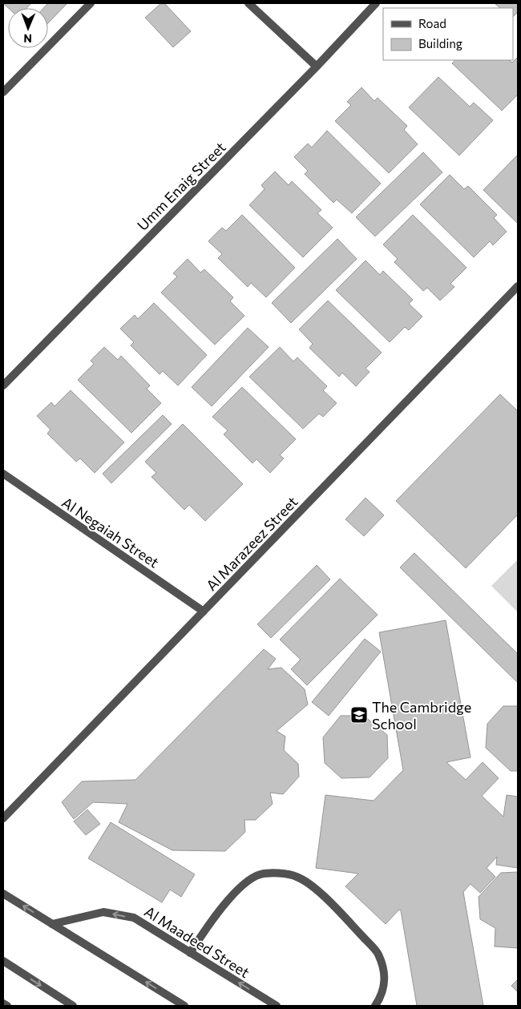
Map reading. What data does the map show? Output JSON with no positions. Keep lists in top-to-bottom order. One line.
{"streets":{"street":["Umm Enaig Street","Al Negaiah Street","Al Marazeez Street","Al Maadeed Street"]},"crossings":[["Al Negaiah Street","Al Marazeez Street"]],"places":{"school or university":["The Cambridge School"]},"legend":["Road","Building"],"north":"bottom"}
